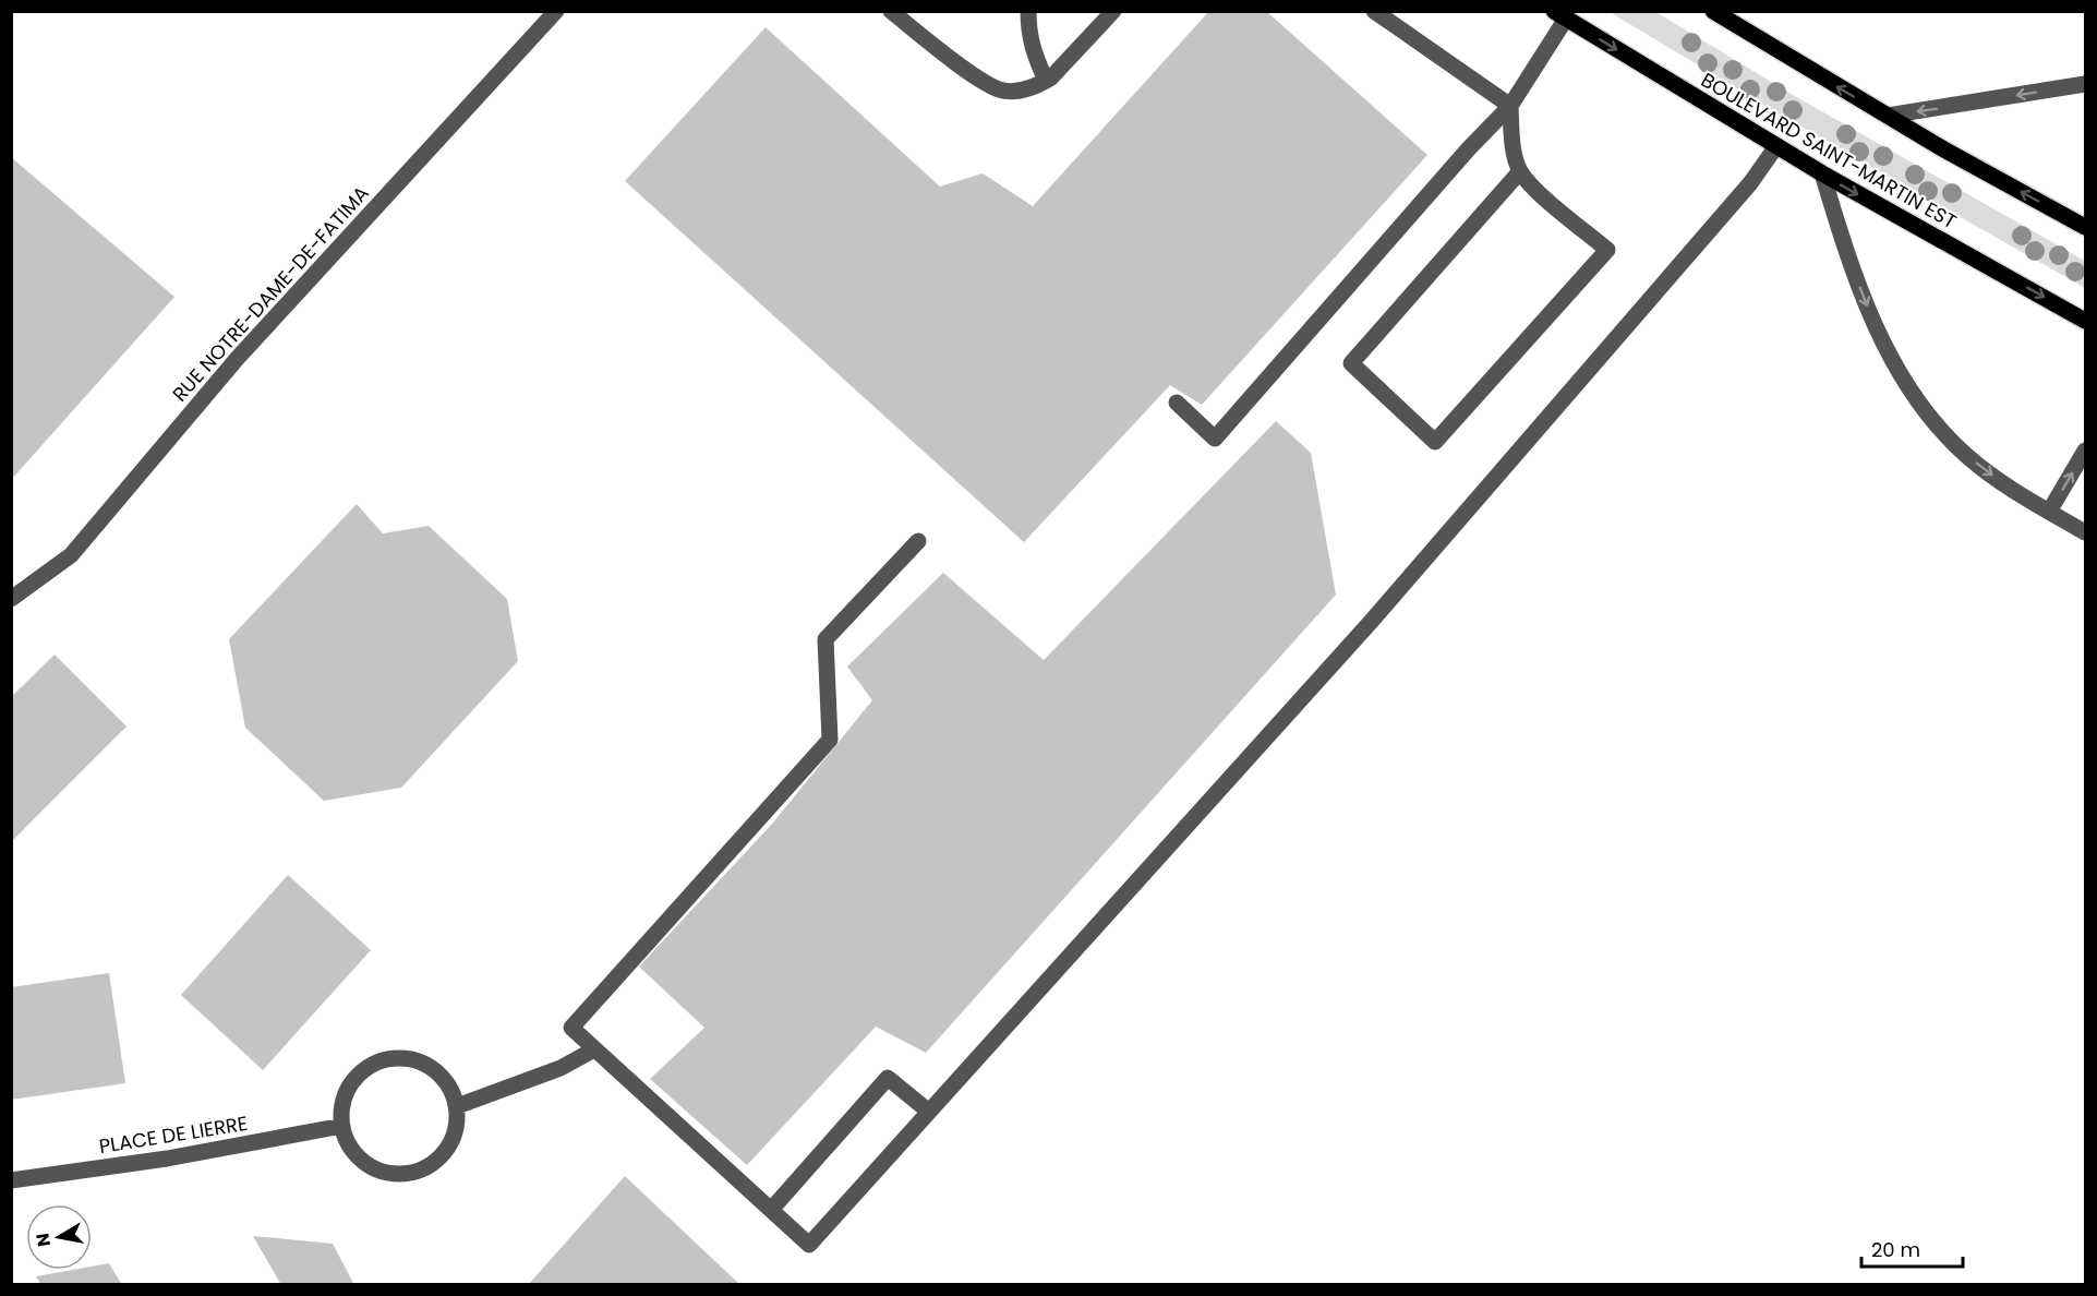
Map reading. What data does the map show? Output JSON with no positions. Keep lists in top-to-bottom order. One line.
{"streets":{"main road":["BOULEVARD SAINT-MARTIN EST"],"street":["RUE NOTRE-DAME-DE-FATIMA","PLACE DE LIERRE"]},"scale_bar":"20 m","north":"left"}
